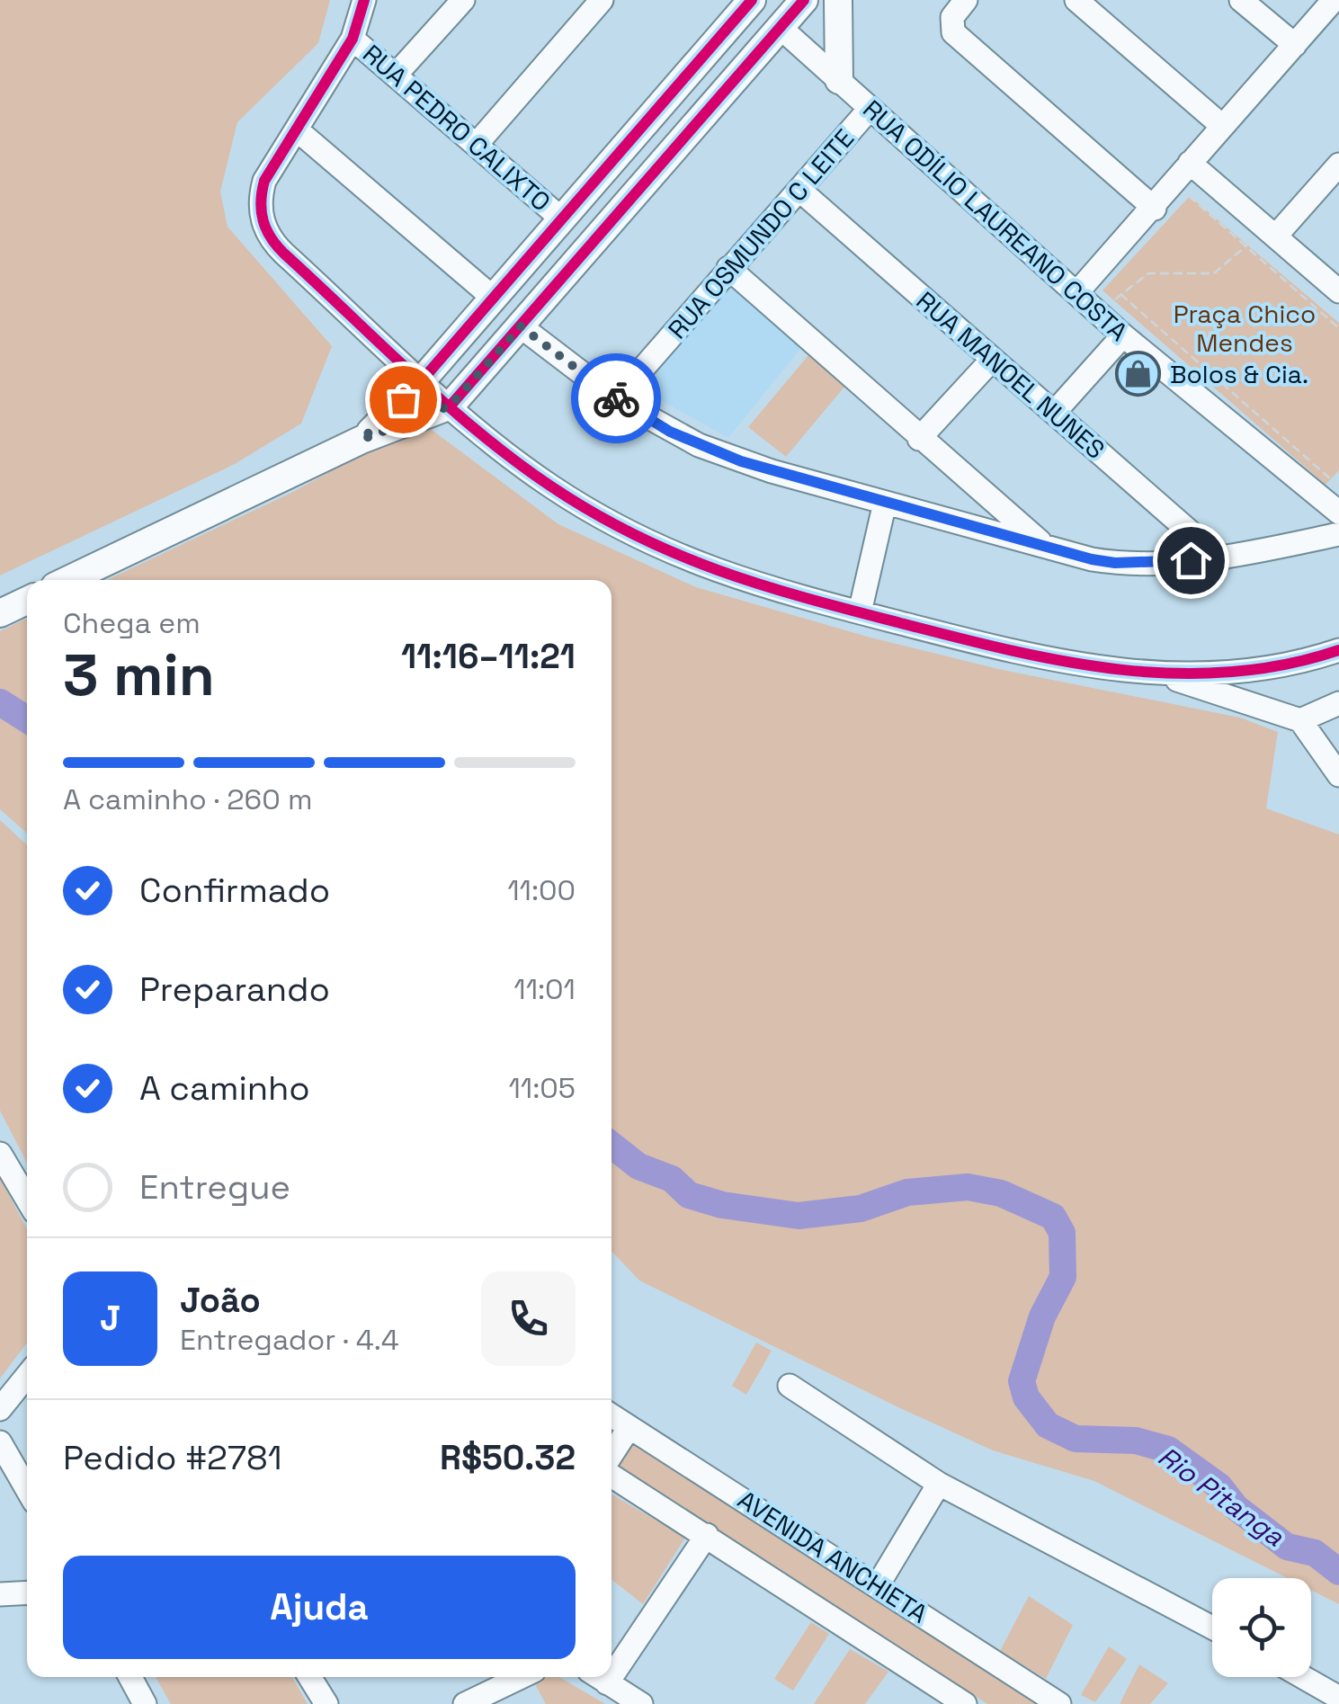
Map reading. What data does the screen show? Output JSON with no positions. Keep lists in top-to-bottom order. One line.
{"streets":{"street":["RUA PEDRO CALIXTO","RUA ODÍLIO LAUREANO COSTA","RUA OSMUNDO C LEITE","RUA MANOEL NUNES","AVENIDA ANCHIETA"]},"crossings":[["RUA ODÍLIO LAUREANO COSTA","RUA OSMUNDO C LEITE"],["RUA OSMUNDO C LEITE","RUA MANOEL NUNES"]],"water":["Rio Pitanga"],"parks":["Praça Chico Mendes"],"places":{"shop":["Bolos & Cia."]},"page":{"heading":["3 min","Chega em","11:16–11:21"],"panel":["João","Entregador · 4.4","Pedido #2781","R$50.32"],"bar":"A caminho · 260 m","list":[["Confirmado","11:00"],["Preparando","11:01"],["A caminho","11:05"],"Entregue"],"round":"J","buttons":"Ajuda"}}
